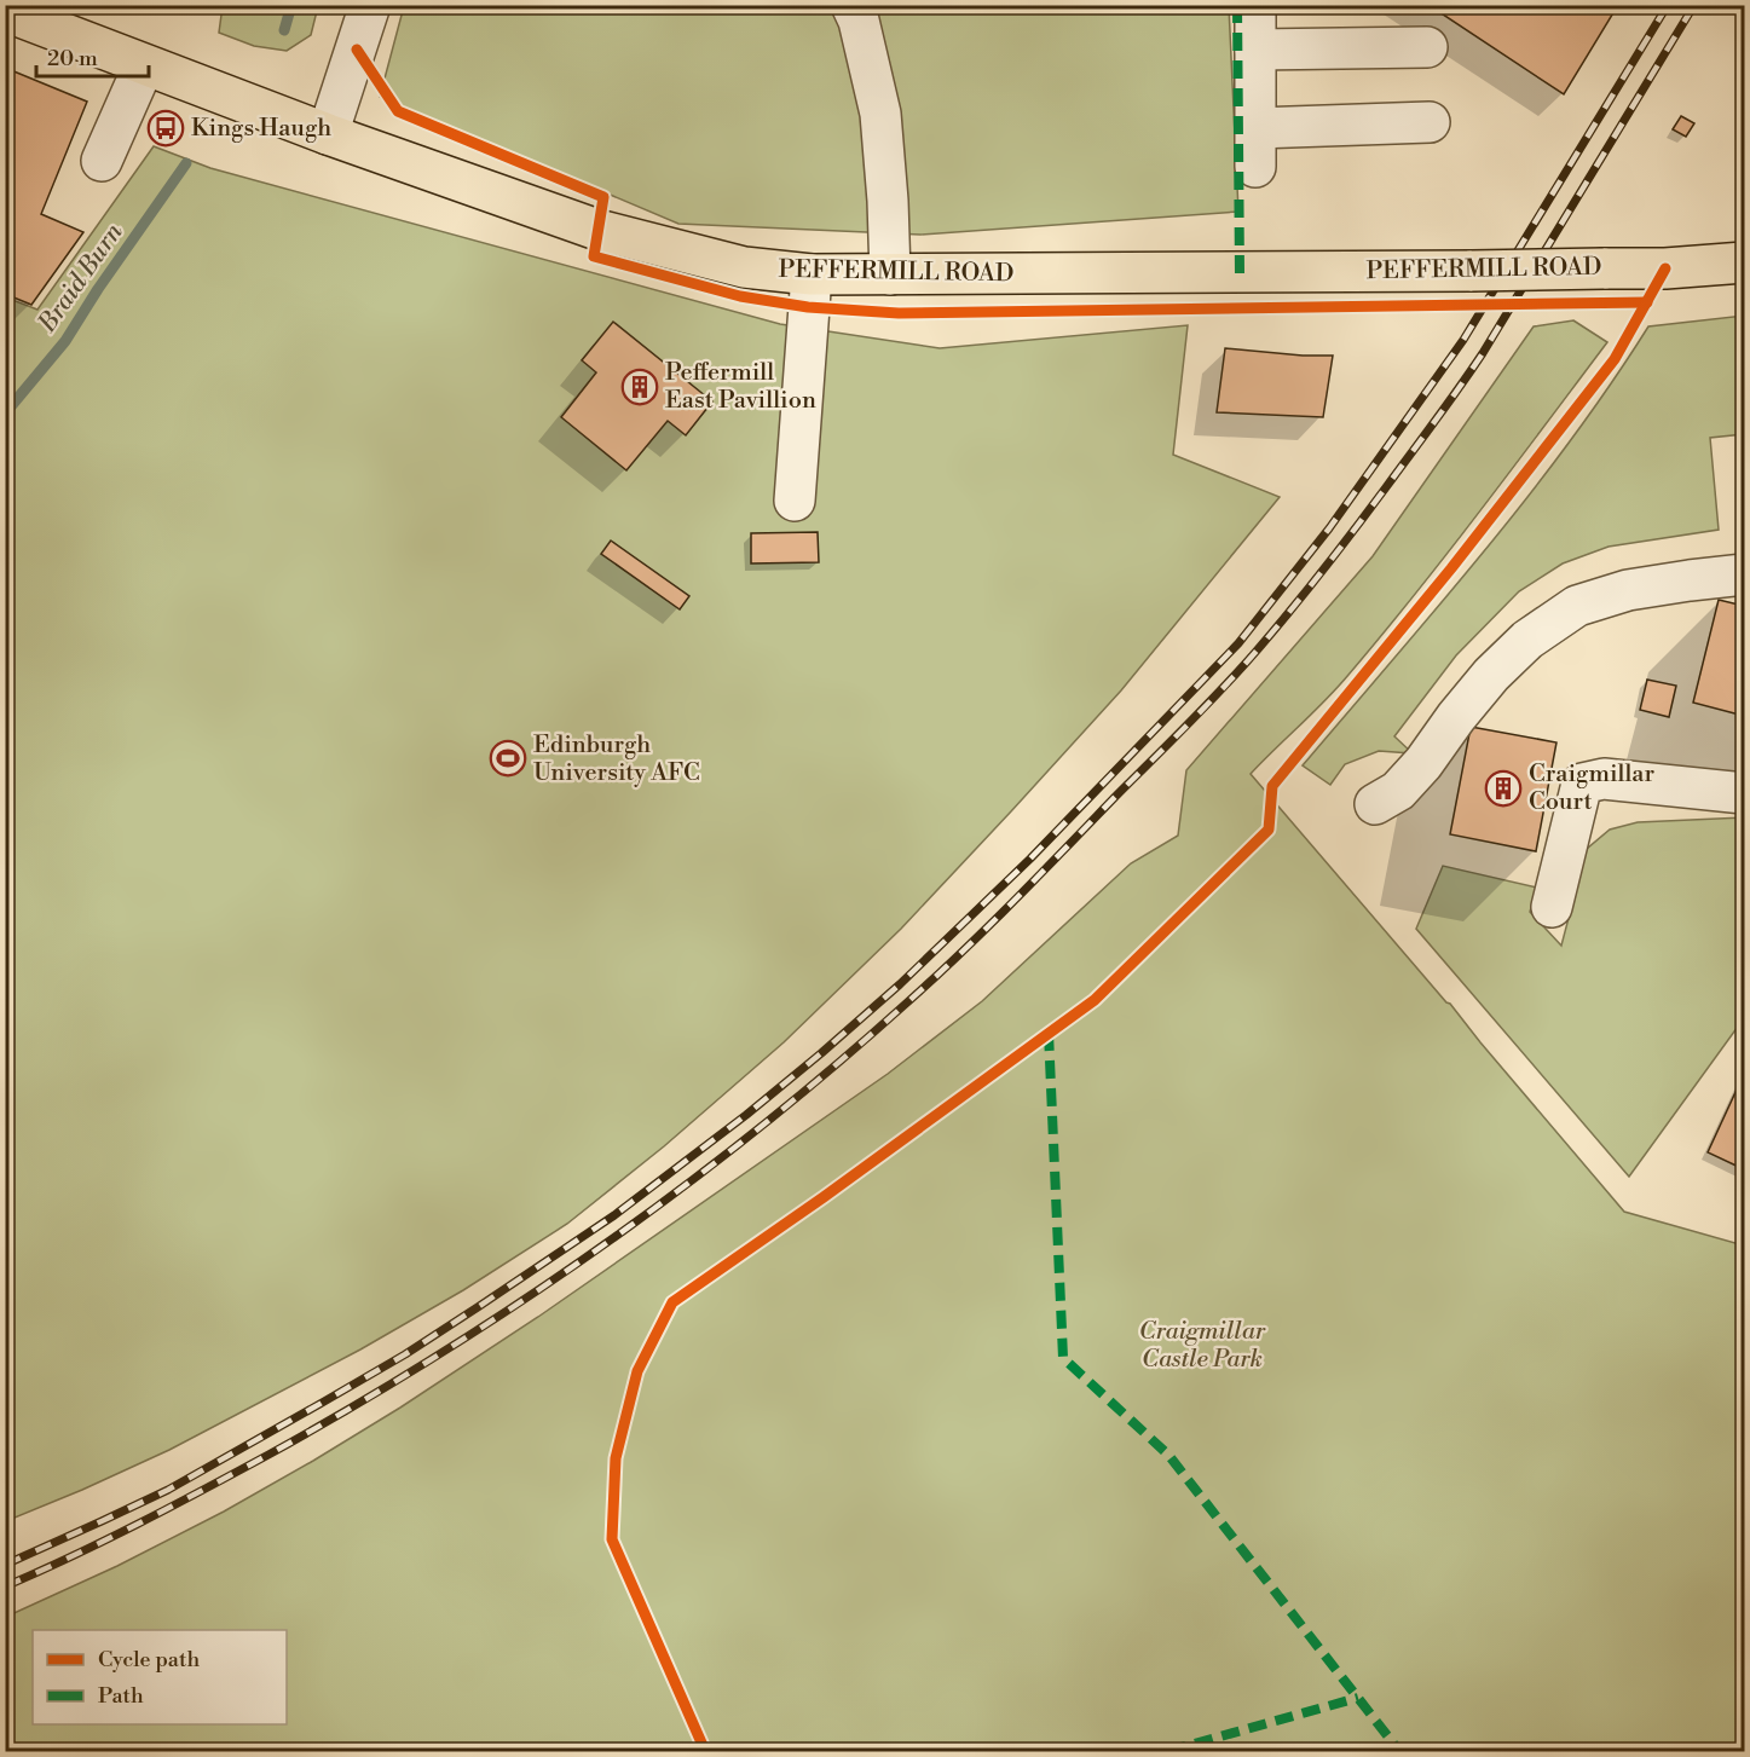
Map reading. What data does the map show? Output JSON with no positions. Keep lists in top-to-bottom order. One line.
{"streets":{"main road":["PEFFERMILL ROAD"]},"water":["Braid Burn"],"parks":["Craigmillar Castle Park"],"places":{"bus stop":["Kings Haugh"],"building":["Peffermill East Pavillion","Craigmillar Court"],"sports":["Edinburgh University AFC"]},"legend":["Cycle path","Path"],"scale_bar":"20 m"}
